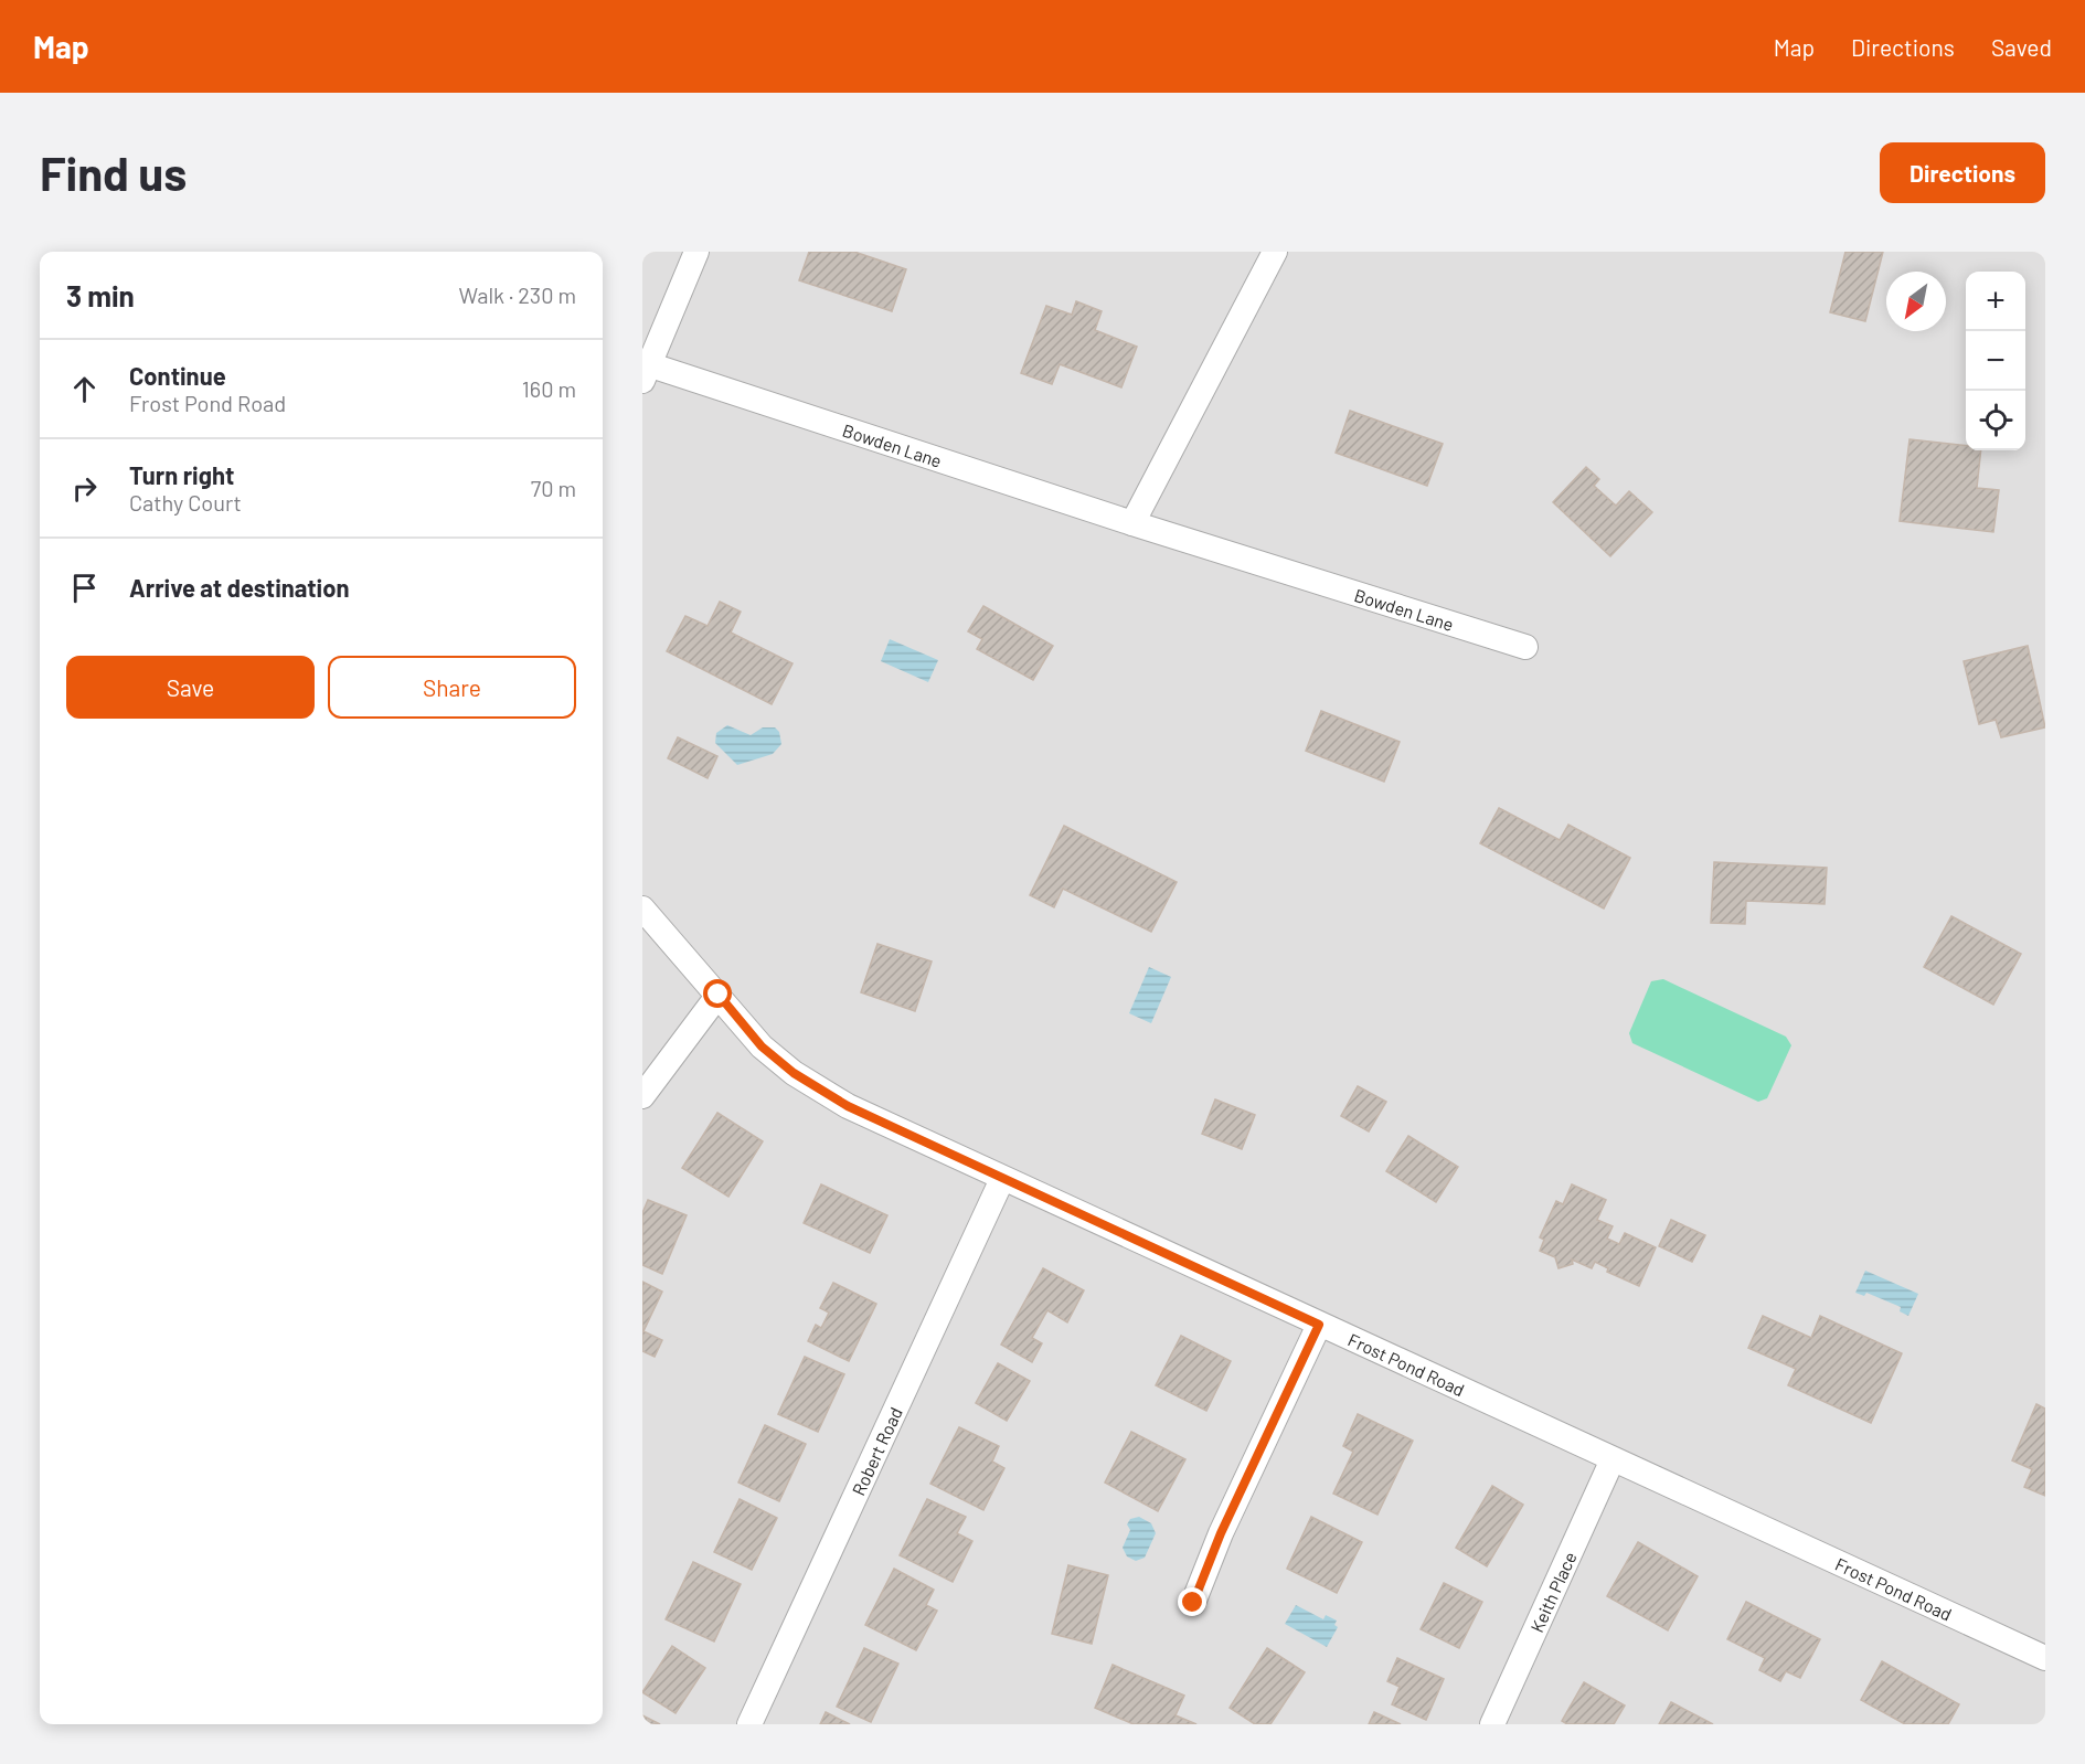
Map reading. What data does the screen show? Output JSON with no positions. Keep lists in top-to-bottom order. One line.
{"streets":{"street":["Bowden Lane","Frost Pond Road","Robert Road","Keith Place"]},"crossings":[["Frost Pond Road","Robert Road"],["Frost Pond Road","Keith Place"]],"north":"bottom left","page":{"header":"Map","nav":["Map","Directions","Saved"],"buttons":["Directions",["Save","Share"]],"title":"Find us","heading":["3 min","Walk · 230 m"],"map_buttons":["+","−"],"list":[["Continue","Frost Pond Road","160 m"],["Turn right","Cathy Court","70 m"],"Arrive at destination"]}}
